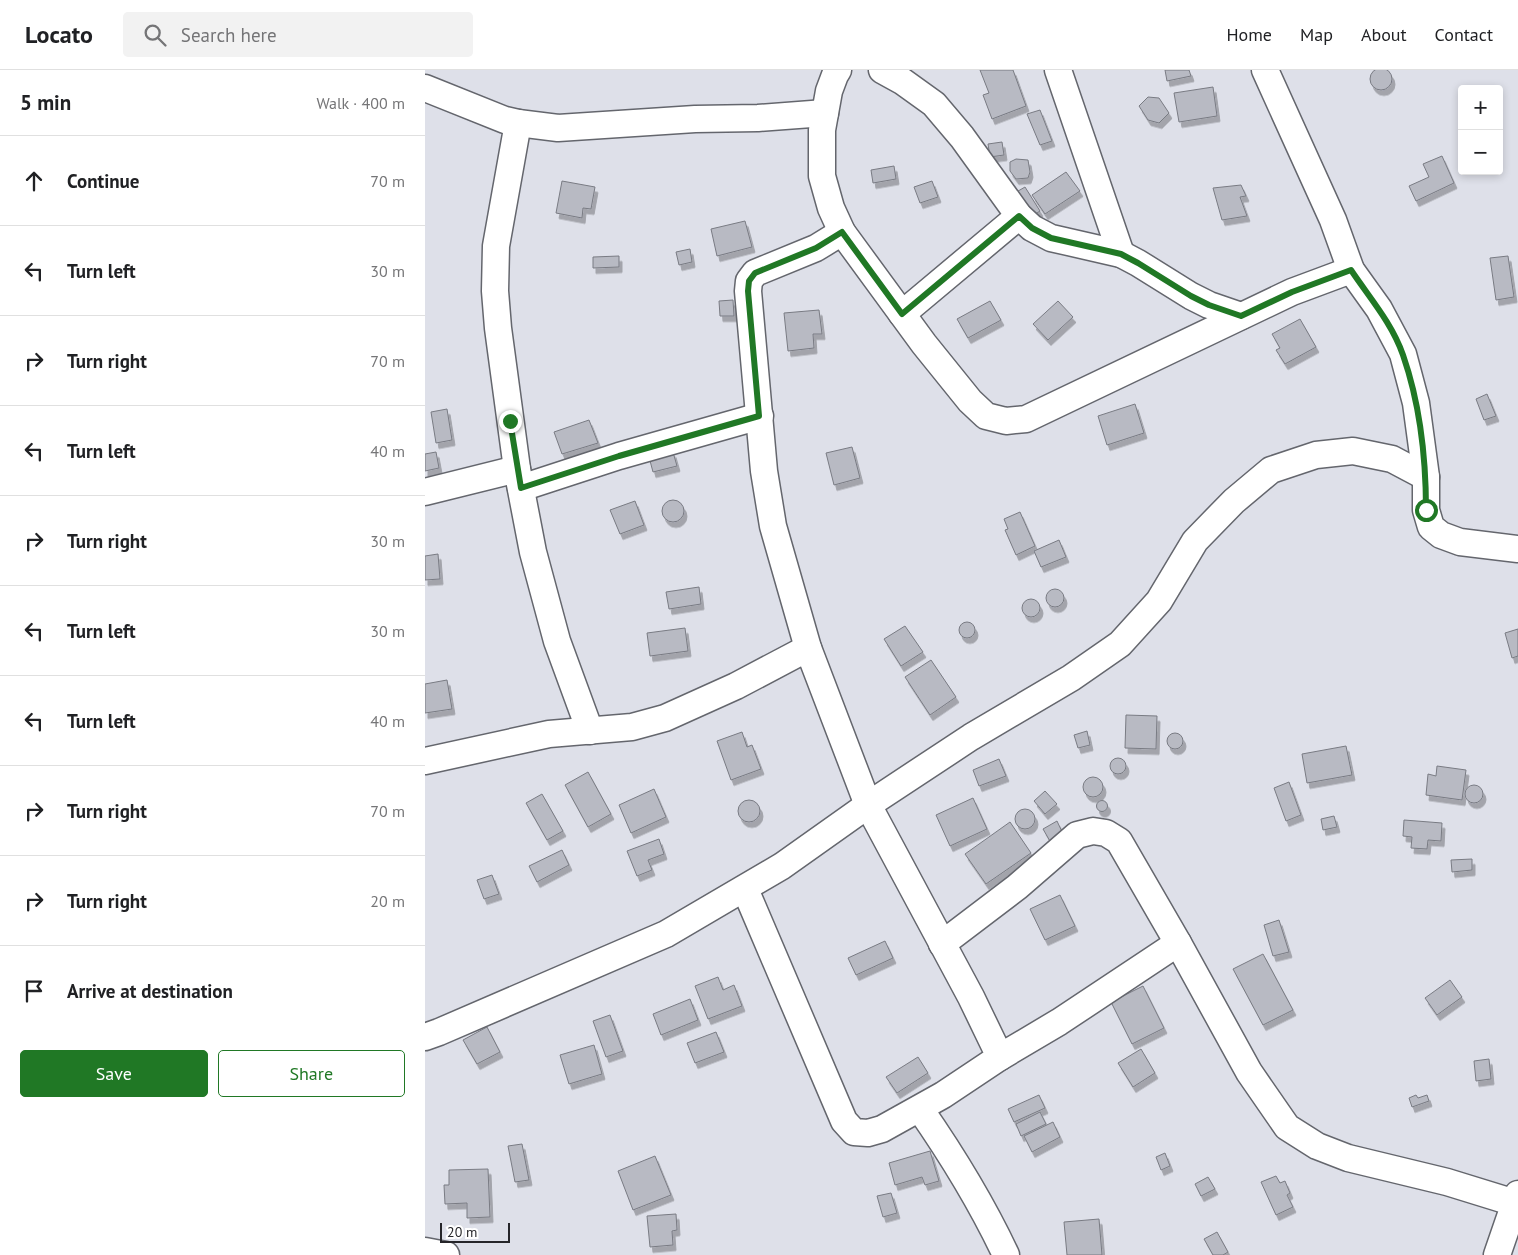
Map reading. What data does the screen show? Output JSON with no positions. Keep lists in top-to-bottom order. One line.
{"scale_bar":"20 m","page":{"header":"Locato","search":"Search here","nav":["Home","Map","About","Contact"],"heading":["5 min","Walk · 400 m"],"map_buttons":["+","−"],"list":[["Continue","70 m"],["Turn left","30 m"],["Turn right","70 m"],["Turn left","40 m"],["Turn right","30 m"],["Turn left","30 m"],["Turn left","40 m"],["Turn right","70 m"],["Turn right","20 m"],"Arrive at destination"],"buttons":["Save","Share"],"scale":"20 m"}}
